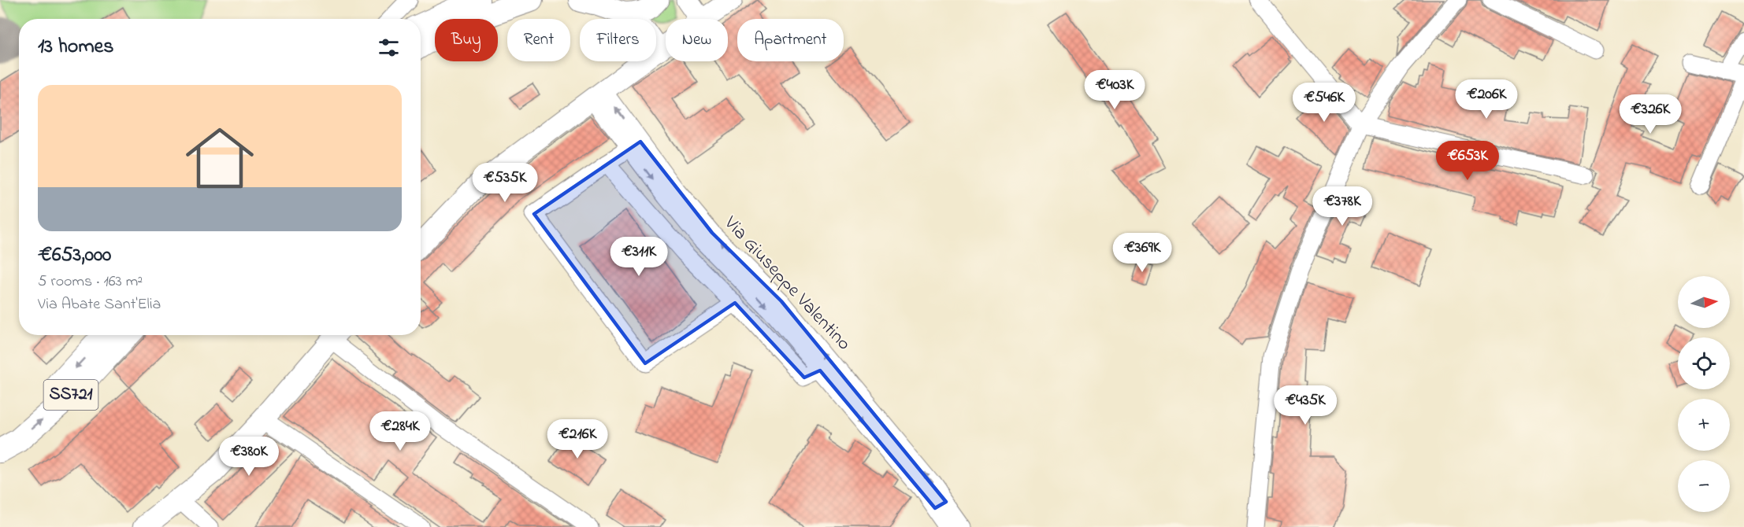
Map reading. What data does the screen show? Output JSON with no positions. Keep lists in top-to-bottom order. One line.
{"streets":{"highway":["SS721"],"street":["Via Giuseppe Valentino"]},"north":"right","page":{"chip":["Buy","Rent","Filters","New","Apartment"],"heading":"13 homes","price":["€403K","€206K","€546K","€326K","€653K","€535K","€378K","€369K","€311K","€435K","€284K","€216K","€380K"],"list":[{"name":"€653,000","note":"5 rooms · 163 m² · Via Abate Sant'Elia"}],"map_buttons":["+","−"]}}
